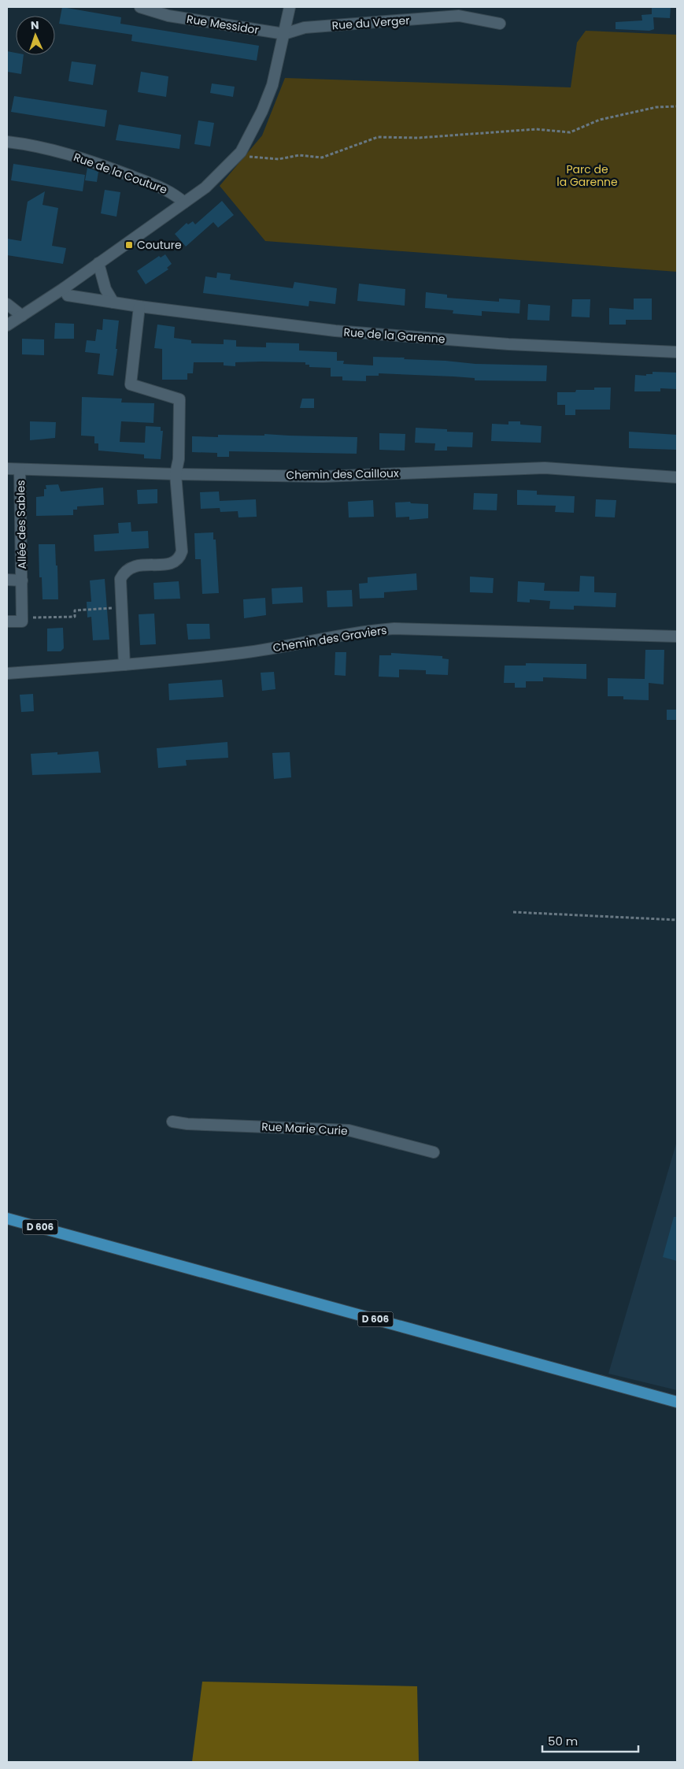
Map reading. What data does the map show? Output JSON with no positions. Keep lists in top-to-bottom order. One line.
{"streets":{"main road":["D 606"],"street":["Rue du Verger","Rue Messidor","Rue de la Couture","Rue de la Garenne","Chemin des Cailloux","Allée des Sables","Chemin des Graviers","Rue Marie Curie"]},"crossings":[["Rue du Verger","Rue Messidor"],["Chemin des Cailloux","Allée des Sables"]],"parks":["Parc de la Garenne"],"places":{"transit":["Couture"]},"scale_bar":"50 m","north":"top"}
